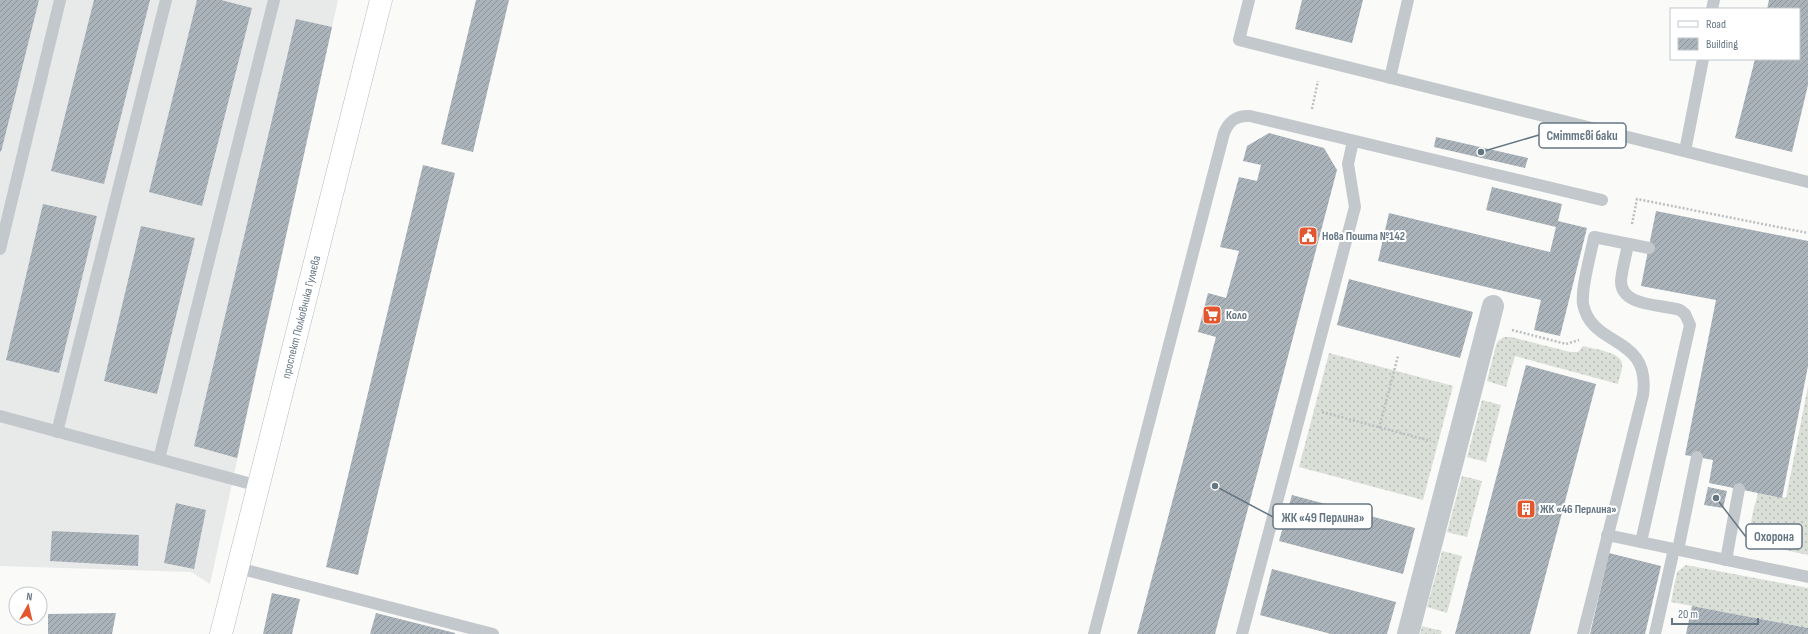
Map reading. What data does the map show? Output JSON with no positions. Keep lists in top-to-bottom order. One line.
{"streets":{"main road":["проспект Полковника Гуляєва"]},"places":{"other":["Сміттєві баки","ЖК «49 Перлина»","Охорона"],"public building":["Нова Пошта №142"],"supermarket":["Коло"],"building":["ЖК «46 Перлина»"]},"legend":["Road","Building"],"scale_bar":"20 m","north":"top"}
